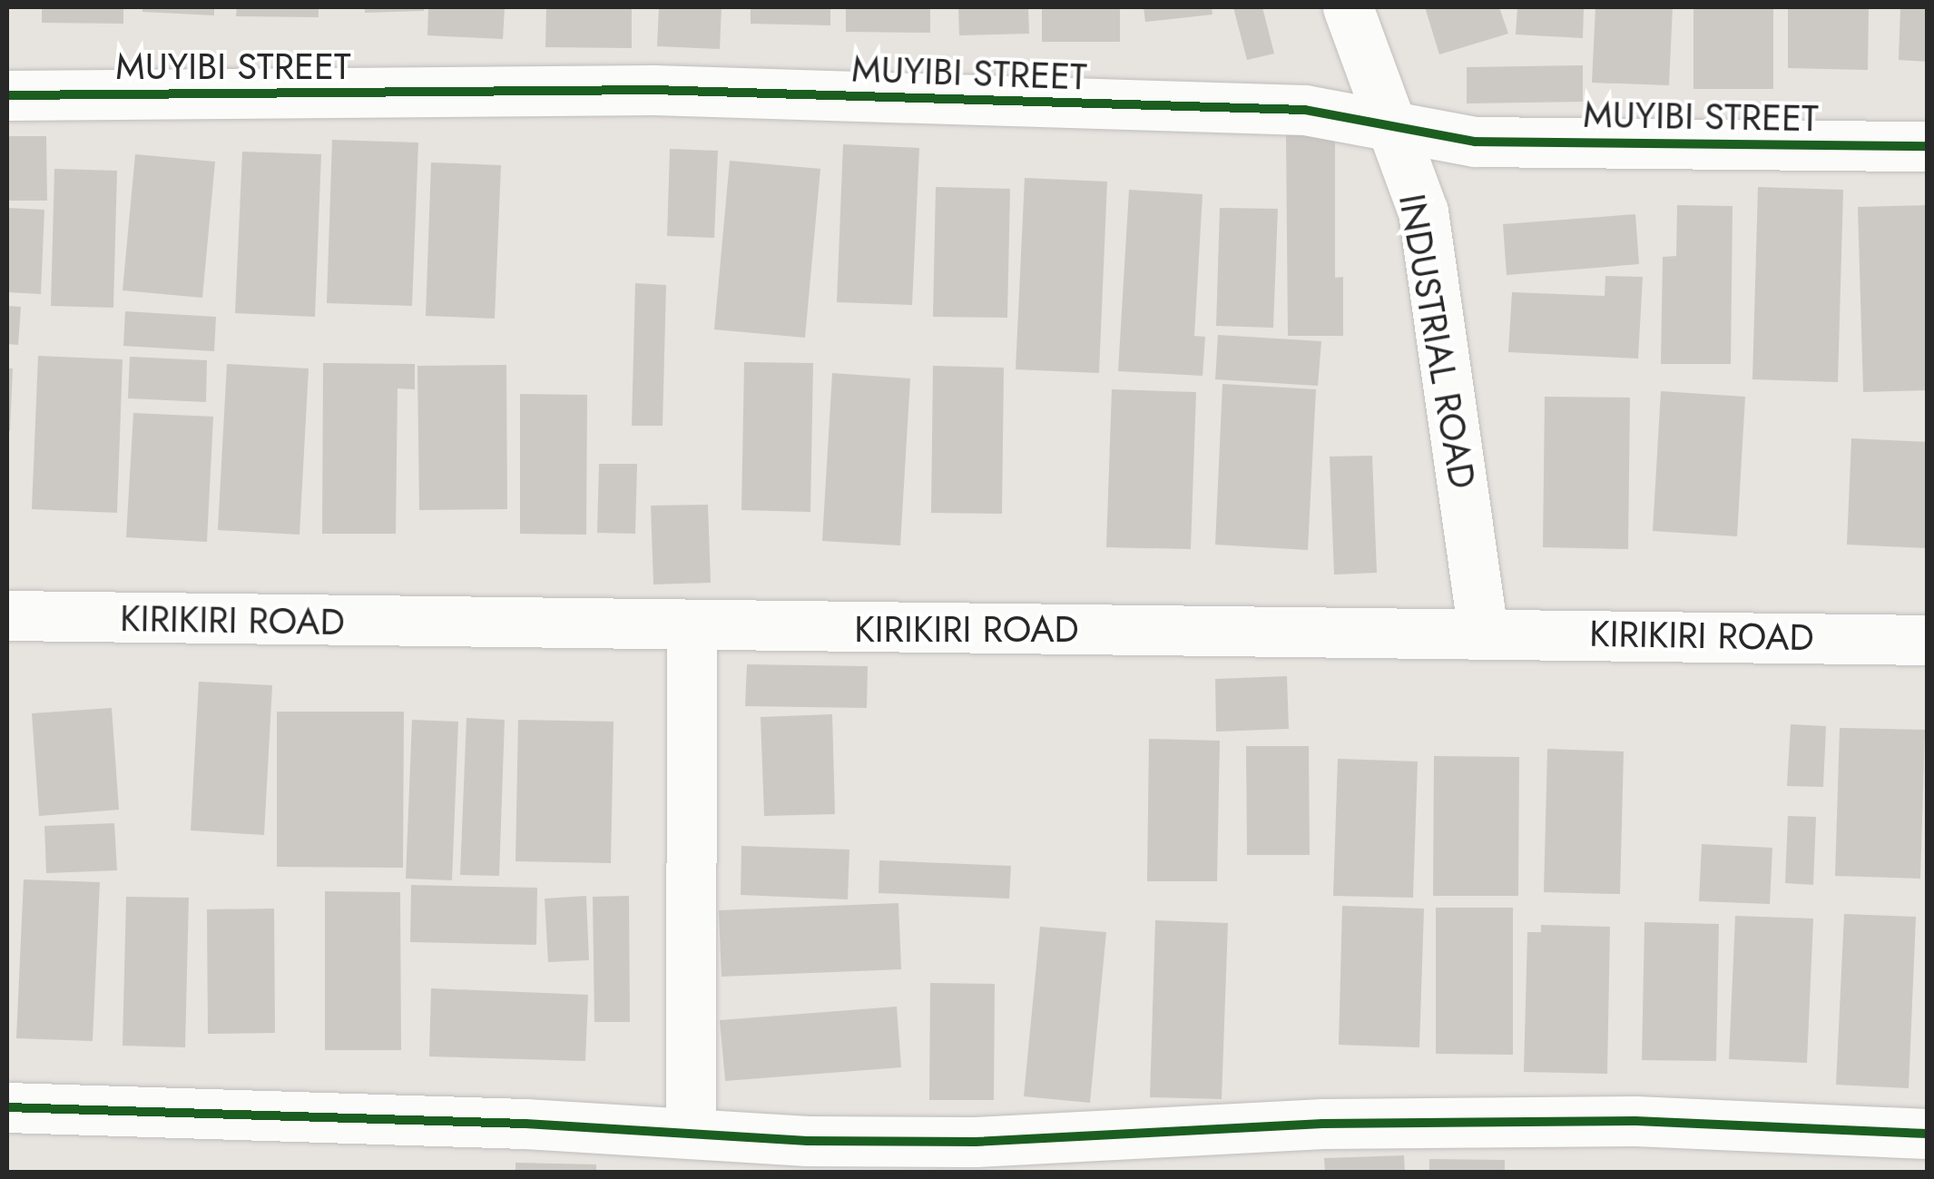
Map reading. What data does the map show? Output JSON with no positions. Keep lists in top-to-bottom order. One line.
{"streets":{"street":["MUYIBI STREET","INDUSTRIAL ROAD","KIRIKIRI ROAD"]},"crossings":[["MUYIBI STREET","INDUSTRIAL ROAD"],["INDUSTRIAL ROAD","KIRIKIRI ROAD"]]}
